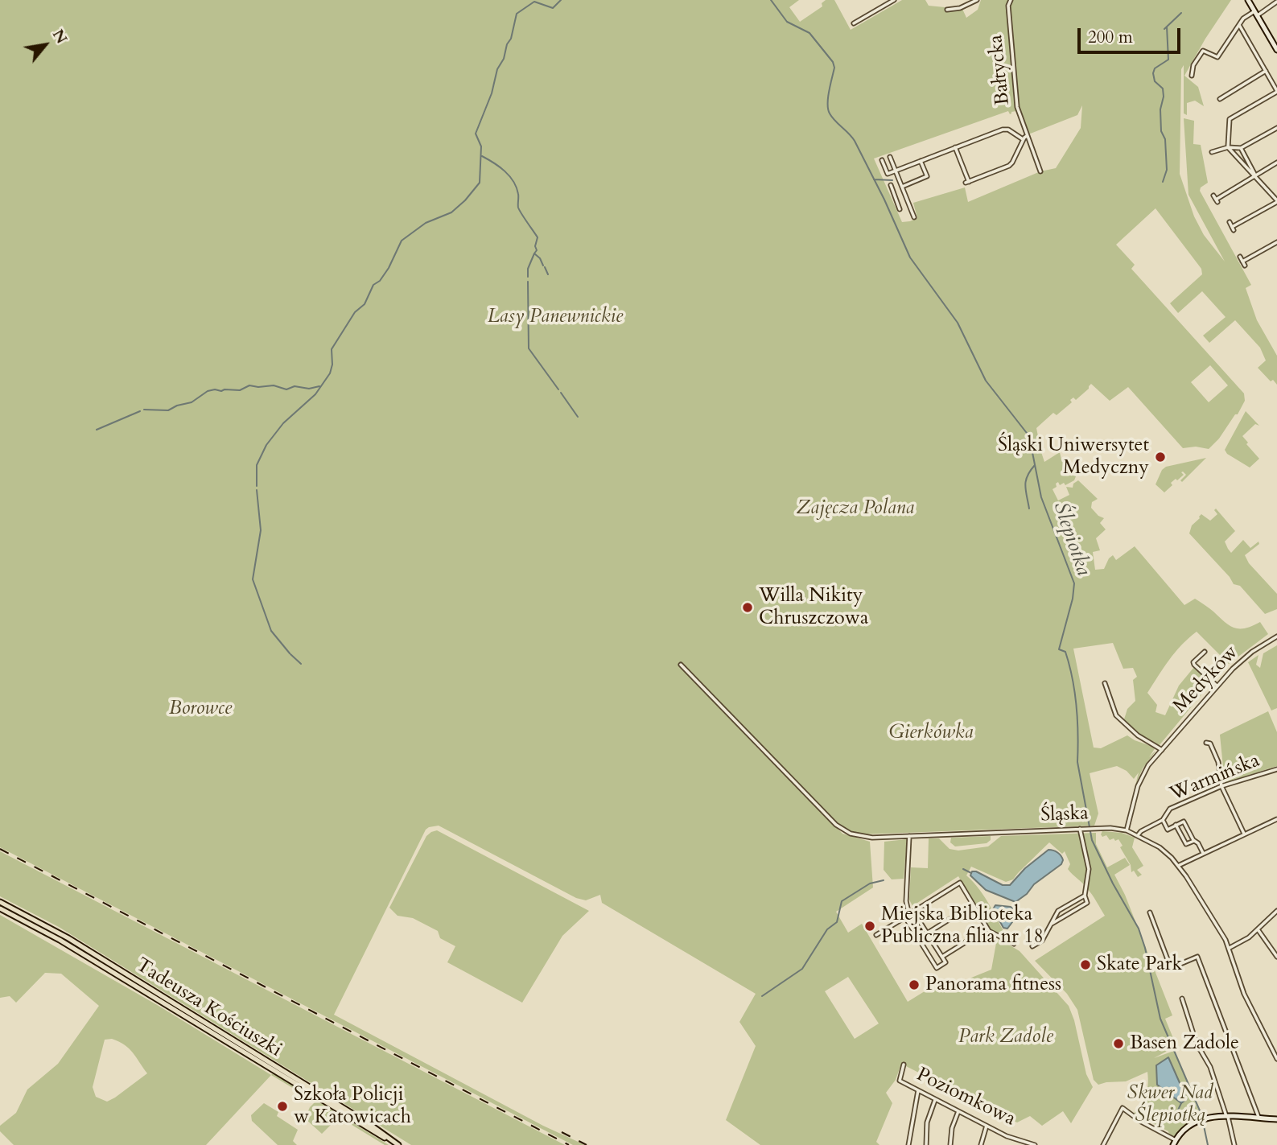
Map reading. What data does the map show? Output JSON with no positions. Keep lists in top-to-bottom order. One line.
{"streets":{"main road":["Tadeusza Kościuszki"],"street":["Bałtycka","Medyków","Warmińska","Śląska","Poziomkowa"]},"crossings":[["Medyków","Śląska"],["Warmińska","Śląska"]],"water":["Ślepiotka"],"parks":["Lasy Panewnickie","Zajęcza Polana","Borowce","Gierkówka","Park Zadole","Skwer Nad Ślepiotką"],"places":["Śląski Uniwersytet Medyczny","Willa Nikity Chruszczowa","Miejska Biblioteka Publiczna filia nr 18","Skate Park","Panorama fitness","Basen Zadole","Szkoła Policji w Katowicach"],"scale_bar":"200 m","north":"top right"}
